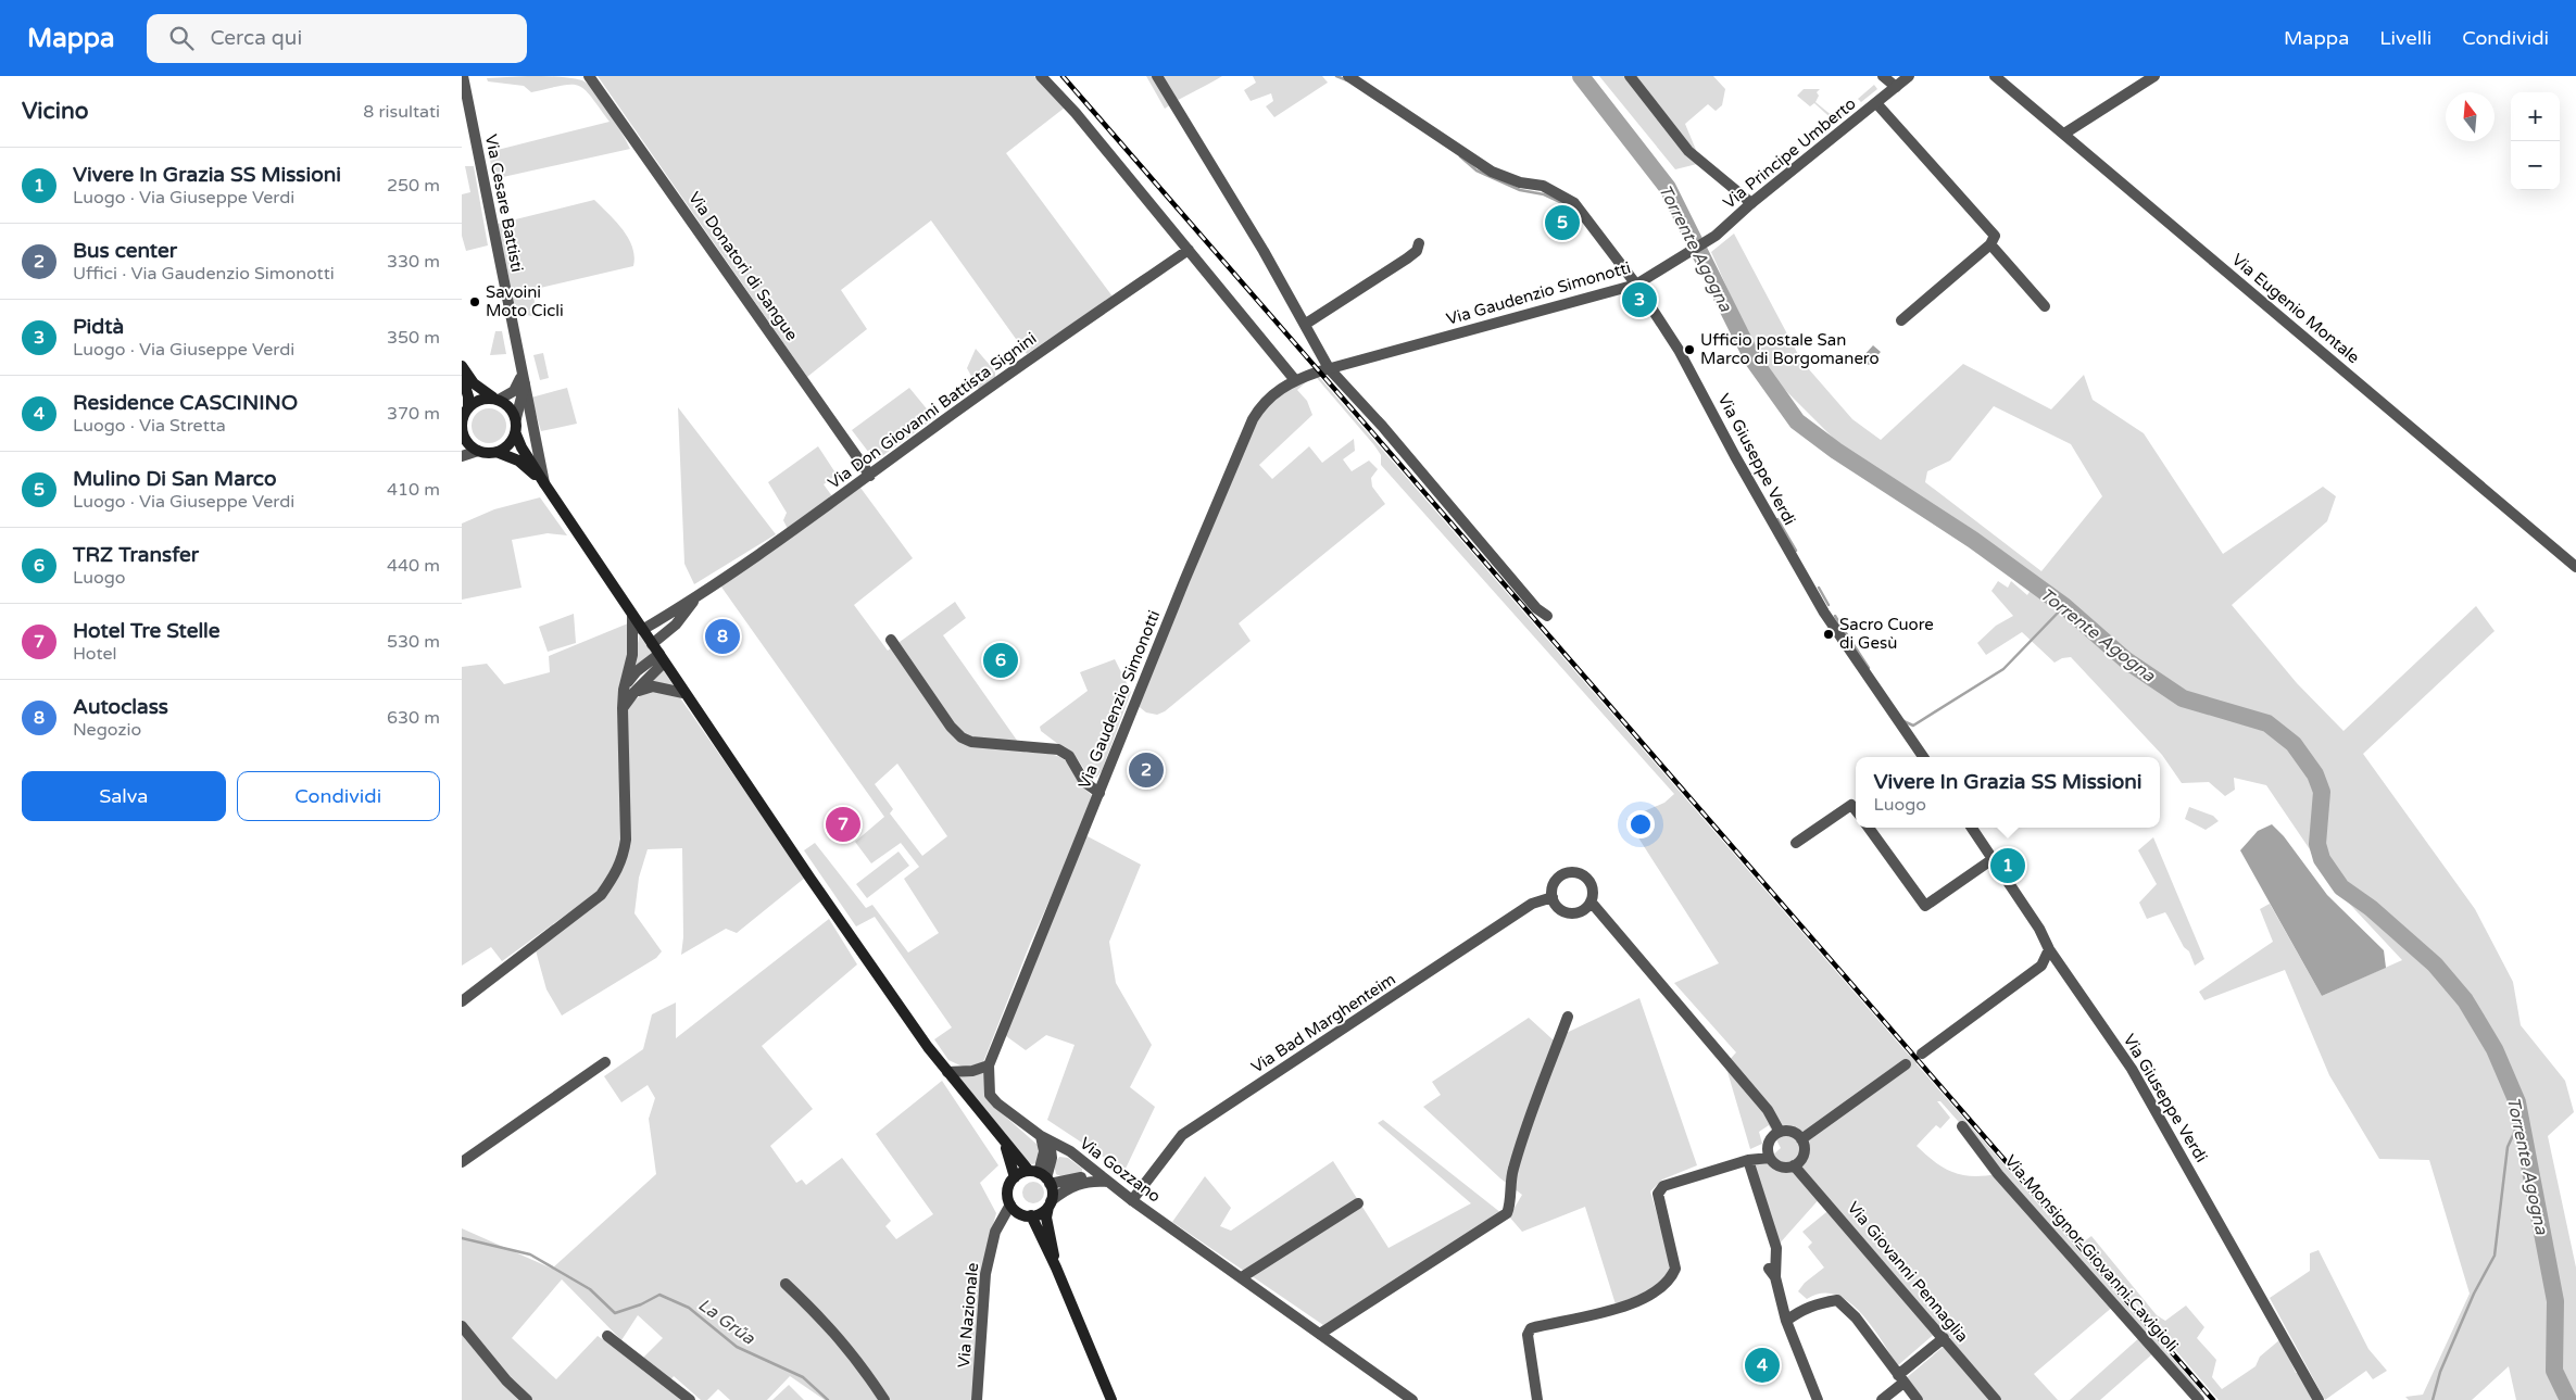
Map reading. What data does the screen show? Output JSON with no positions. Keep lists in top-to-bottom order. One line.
{"streets":{"street":["Via Principe Umberto","Via Cesare Battisti","Via Donatori di Sangue","Via Gaudenzio Simonotti","Via Eugenio Montale","Via Don Giovanni Battista Signini","Via Giuseppe Verdi","Via Bad Marghenteim","Via Gozzano","Via Monsignor Giovanni Cavigioli","Via Giovanni Pennaglia","Via Nazionale"]},"crossings":[["Via Principe Umberto","Via Gaudenzio Simonotti"],["Via Donatori di Sangue","Via Don Giovanni Battista Signini"],["Via Gaudenzio Simonotti","Via Giuseppe Verdi"],["Via Gaudenzio Simonotti","Via Gozzano"],["Via Bad Marghenteim","Via Gozzano"]],"water":["Torrente Agogna","La Grűa"],"places":["Savoini Moto Cicli","Ufficio postale San Marco di Borgomanero","Sacro Cuore di Gesù"],"north":"top","page":{"header":"Mappa","search":"Cerca qui","nav":["Mappa","Livelli","Condividi"],"heading":["Vicino","8 risultati"],"map_buttons":["+","−"],"list":[{"mark":"1","name":"Vivere In Grazia SS Missioni","note":"Luogo · Via Giuseppe Verdi","value":"250 m"},{"mark":"2","name":"Bus center","note":"Uffici · Via Gaudenzio Simonotti","value":"330 m"},{"mark":"3","name":"Pidtà","note":"Luogo · Via Giuseppe Verdi","value":"350 m"},{"mark":"4","name":"Residence CASCININO","note":"Luogo · Via Stretta","value":"370 m"},{"mark":"5","name":"Mulino Di San Marco","note":"Luogo · Via Giuseppe Verdi","value":"410 m"},{"mark":"6","name":"TRZ Transfer","note":"Luogo","value":"440 m"},{"mark":"7","name":"Hotel Tre Stelle","note":"Hotel","value":"530 m"},{"mark":"8","name":"Autoclass","note":"Negozio","value":"630 m"}],"pins":["5","3","8","6","2","7","1","4"],"buttons":["Salva","Condividi"],"popup":["Vivere In Grazia SS Missioni","Luogo"]}}
